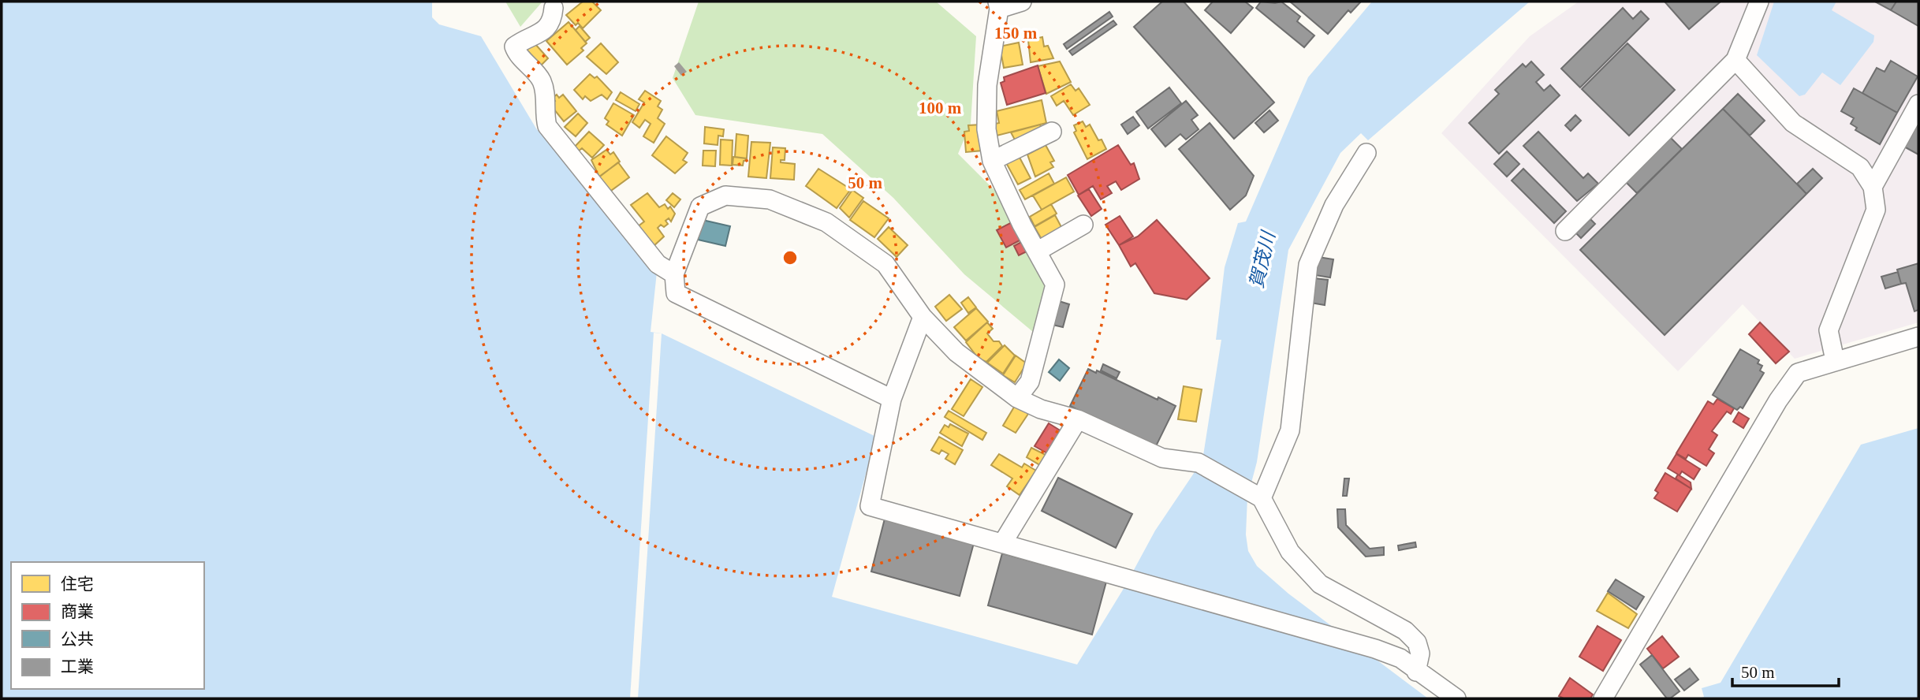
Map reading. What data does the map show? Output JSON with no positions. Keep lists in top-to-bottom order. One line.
{"water":["賀茂川"],"legend":["住宅","商業","公共","工業"],"scale_bar":"50 m","rings":["150 m","100 m","50 m"]}
